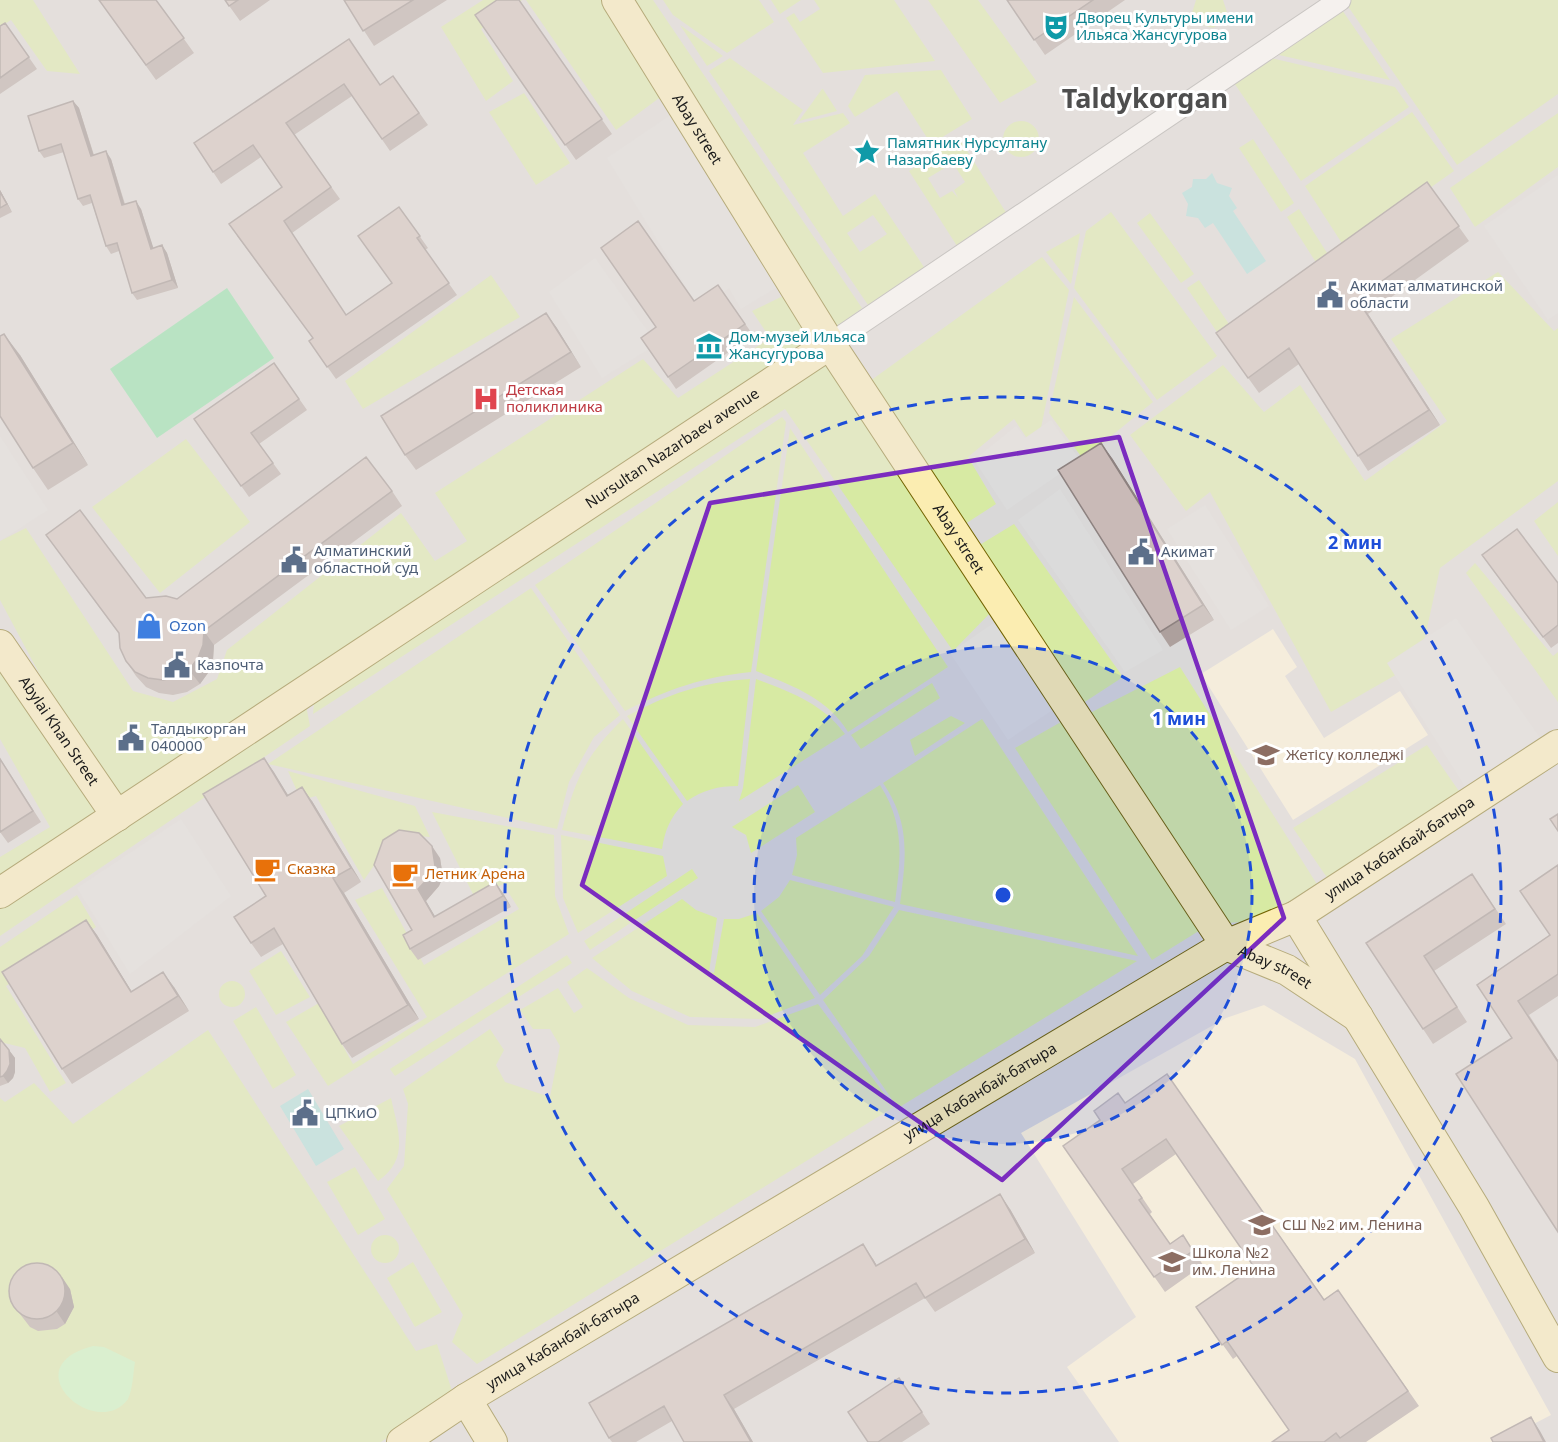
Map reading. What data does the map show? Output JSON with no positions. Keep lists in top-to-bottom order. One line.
{"streets":{"main road":["Abay street","Nursultan Nazarbaev avenue","Abylai Khan Street","улица Кабанбай-батыра"]},"crossings":[["Abay street","Nursultan Nazarbaev avenue"],["Abay street","улица Кабанбай-батыра"],["Nursultan Nazarbaev avenue","Abylai Khan Street"]],"districts":["Taldykorgan"],"places":{"theatre":["Дворец Культуры имени Ильяса Жансугурова"],"place":["Памятник Нурсултану Назарбаеву"],"public building":["Акимат алматинской области","Акимат","Алматинский областной суд","Казпочта","Талдыкорган 040000","ЦПКиО"],"museum":["Дом-музей Ильяса Жансугурова"],"hospital":["Детская поликлиника"],"shop":["Ozon"],"school or university":["Жетісу колледжі","СШ №2 им. Ленина","Школа №2 им. Ленина"],"cafe":["Сказка","Летник Арена"]},"rings":["2 мин","1 мин"]}
